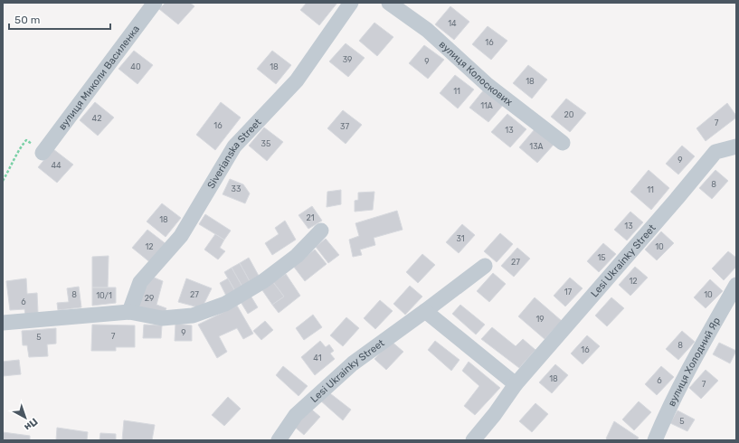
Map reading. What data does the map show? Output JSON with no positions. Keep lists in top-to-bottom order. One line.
{"streets":{"street":["вулиця Колоскових","вулиця Миколи Василенка","Siverianska Street","Lesi Ukrainky Street","вулиця Холодний Яр"]},"house_numbers":["14","16","39","9","40","18","18","11","11А","20","42","7","16","37","13","35","13А","9","44","8","33","11","21","18","13","31","12","10","15","27","12","17","8","27","10","10/1","29","6","19","9","7","5","8","16","41","18","6","7","5"],"scale_bar":"50 m","north":"bottom right"}
